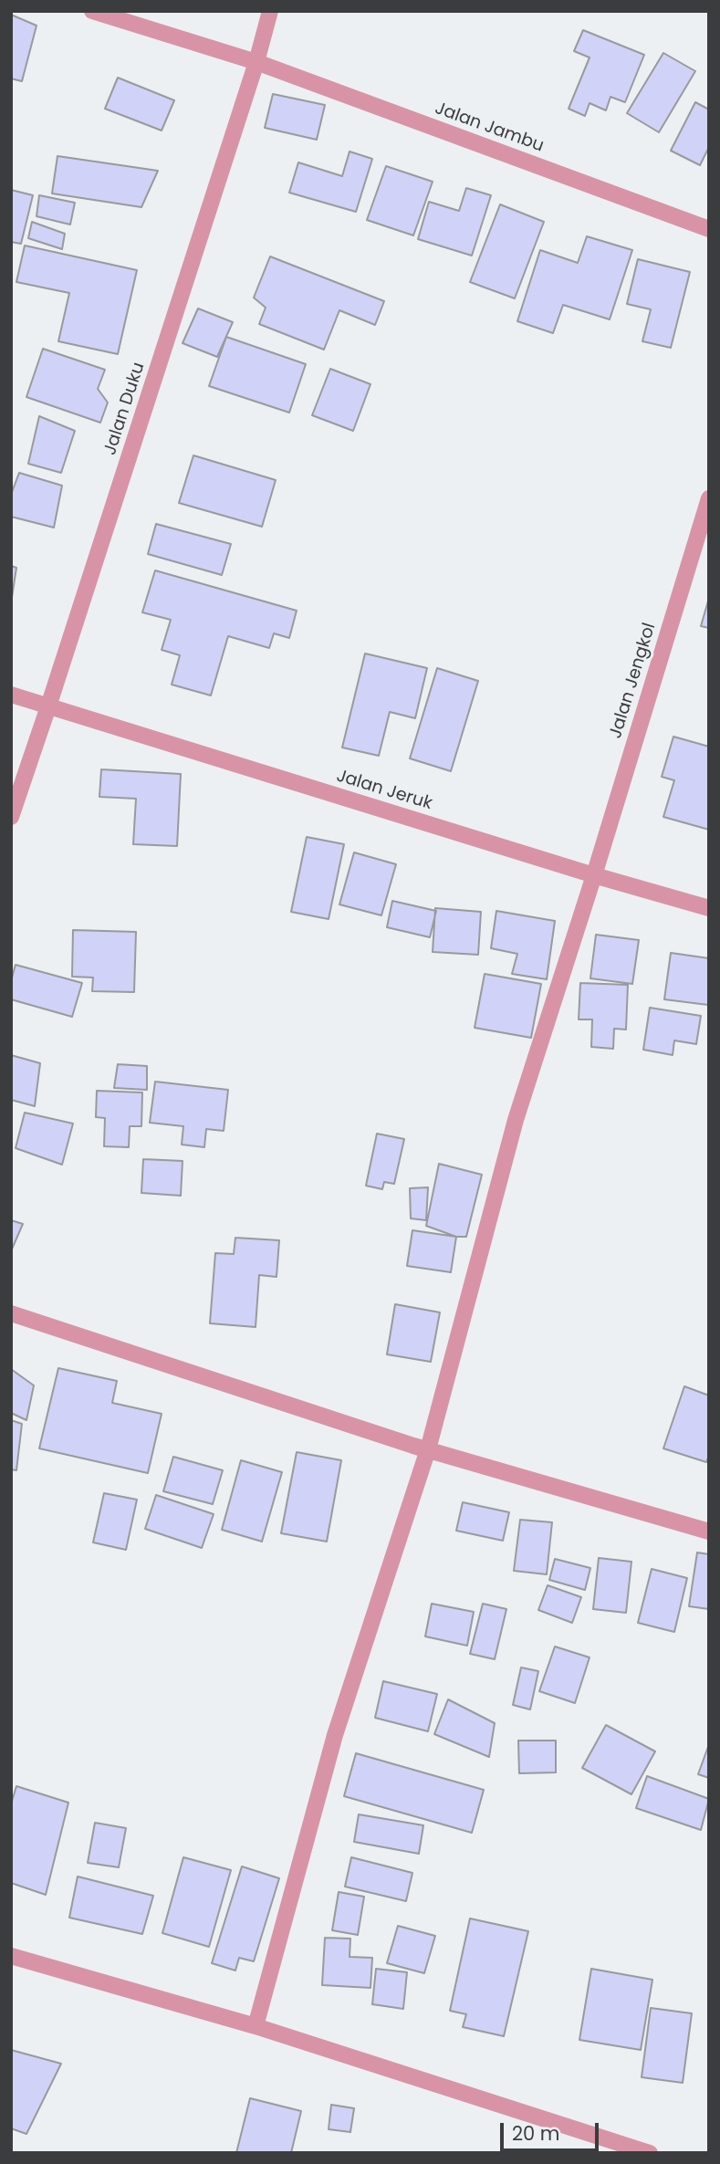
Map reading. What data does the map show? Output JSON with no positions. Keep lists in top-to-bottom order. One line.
{"streets":{"street":["Jalan Jambu","Jalan Duku","Jalan Jengkol","Jalan Jeruk"]},"crossings":[["Jalan Jambu","Jalan Duku"],["Jalan Duku","Jalan Jeruk"],["Jalan Jengkol","Jalan Jeruk"]],"scale_bar":"20 m"}
